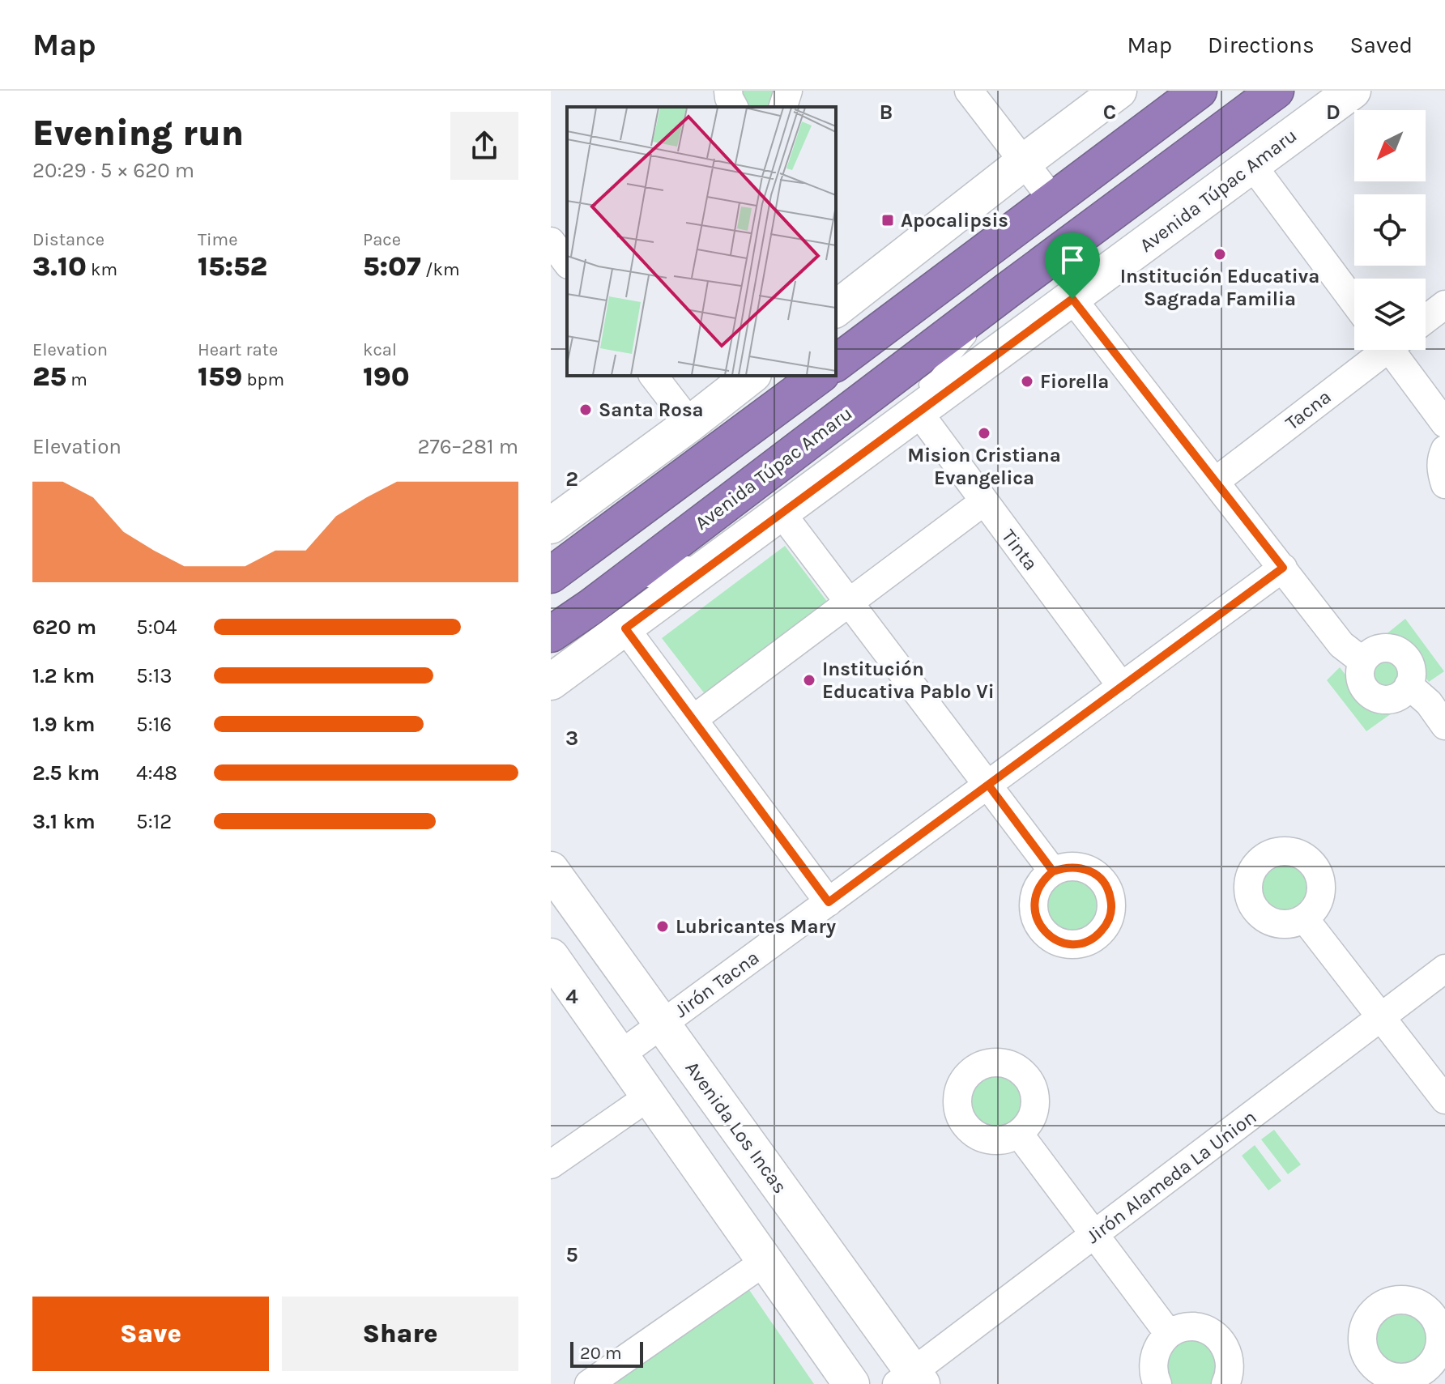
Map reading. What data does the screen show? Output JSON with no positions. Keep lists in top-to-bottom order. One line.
{"streets":{"highway":["Avenida Túpac Amaru"],"street":["Tacna","Tinta","Jirón Tacna","Avenida Los Incas","Jirón Alameda La Union"]},"crossings":[["Avenida Túpac Amaru","Tinta"],["Tinta","Jirón Tacna"],["Jirón Tacna","Avenida Los Incas"],["Avenida Los Incas","Jirón Alameda La Union"]],"places":{"transit":["Apocalipsis"],"other":["Institución Educativa Sagrada Familia","Fiorella","Santa Rosa","Mision Cristiana Evangelica","Institución Educativa Pablo Vi","Lubricantes Mary"]},"scale_bar":"20 m","north":"bottom left","page":{"header":"Map","nav":["Map","Directions","Saved"],"heading":["Evening run","20:29 · 5 × 620 m"],"stats":[["Distance","3.10 km"],["Time","15:52"],["Pace","5:07 /km"],["Elevation","25 m"],["Heart rate","159 bpm"],["kcal","190"]],"chart":["Elevation","276–281 m"],"list":[{"name":"620 m","note":"5:04"},{"name":"1.2 km","note":"5:13"},{"name":"1.9 km","note":"5:16"},{"name":"2.5 km","note":"4:48"},{"name":"3.1 km","note":"5:12"}],"buttons":["Save","Share"],"scale":"20 m"},"grid":{"columns":["B","C","D"],"rows":["2","3","4","5"]}}
